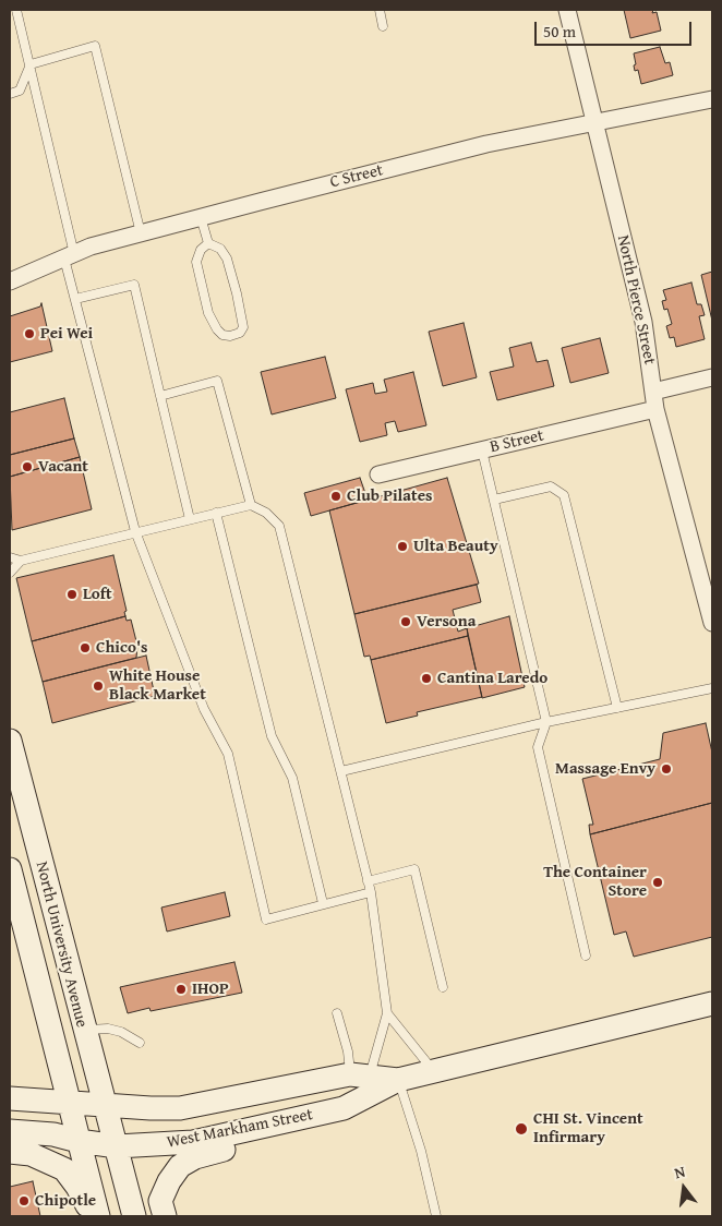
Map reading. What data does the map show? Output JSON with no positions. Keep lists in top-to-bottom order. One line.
{"streets":{"main road":["North University Avenue","West Markham Street"],"street":["C Street","North Pierce Street","B Street"]},"crossings":[["C Street","North Pierce Street"],["North Pierce Street","B Street"],["North University Avenue","West Markham Street"]],"places":["Pei Wei","Vacant","Club Pilates","Ulta Beauty","Loft","Versona","Chico's","Cantina Laredo","White House Black Market","Massage Envy","The Container Store","IHOP","CHI St. Vincent Infirmary","Chipotle"],"scale_bar":"50 m","north":"top"}
